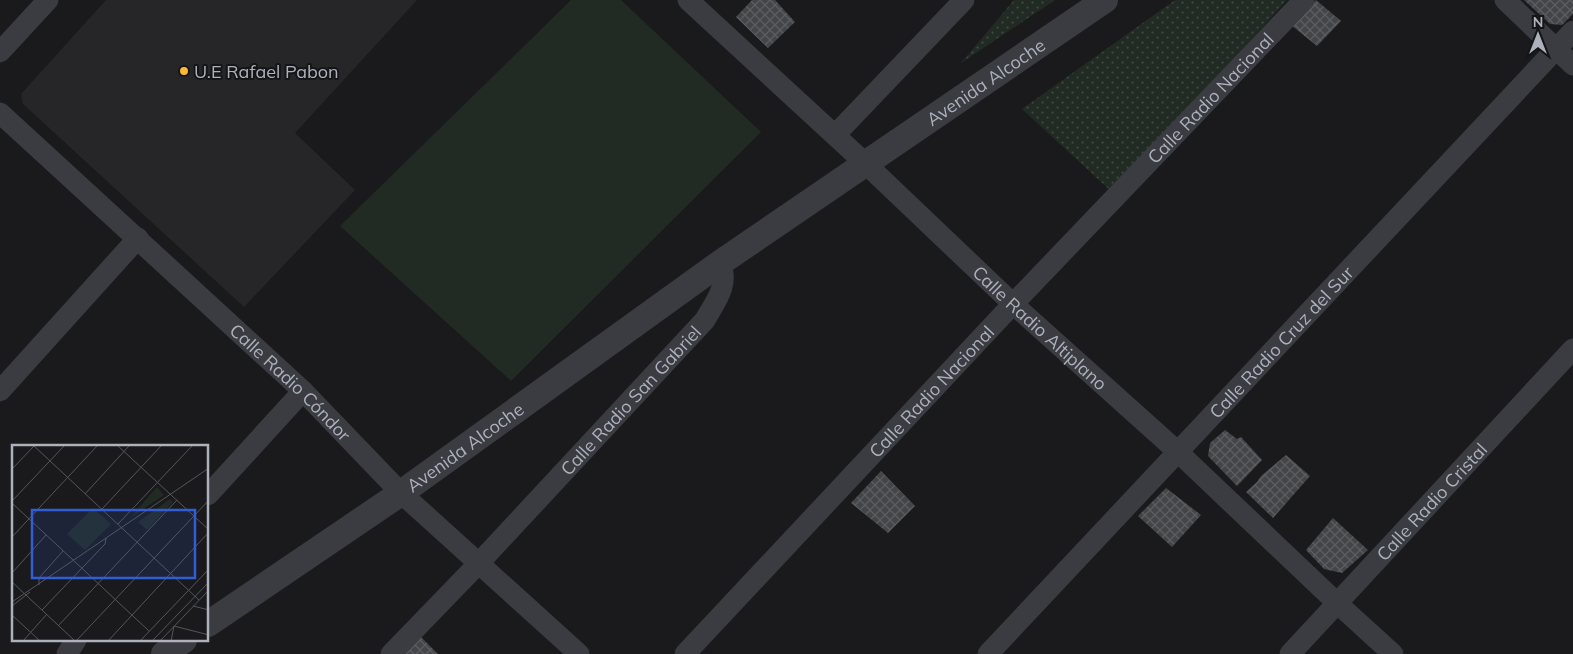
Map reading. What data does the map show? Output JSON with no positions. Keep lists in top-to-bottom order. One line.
{"streets":{"street":["Avenida Alcoche","Calle Radio Nacional","Calle Radio Altiplano","Calle Radio Cruz del Sur","Calle Radio Cóndor","Calle Radio San Gabriel","Calle Radio Cristal"]},"crossings":[["Avenida Alcoche","Calle Radio Altiplano"],["Avenida Alcoche","Calle Radio Cóndor"],["Avenida Alcoche","Calle Radio San Gabriel"],["Calle Radio Nacional","Calle Radio Altiplano"],["Calle Radio Altiplano","Calle Radio Cruz del Sur"],["Calle Radio Altiplano","Calle Radio Cristal"],["Calle Radio Cóndor","Calle Radio San Gabriel"]],"places":["U.E Rafael Pabon"],"north":"top"}
